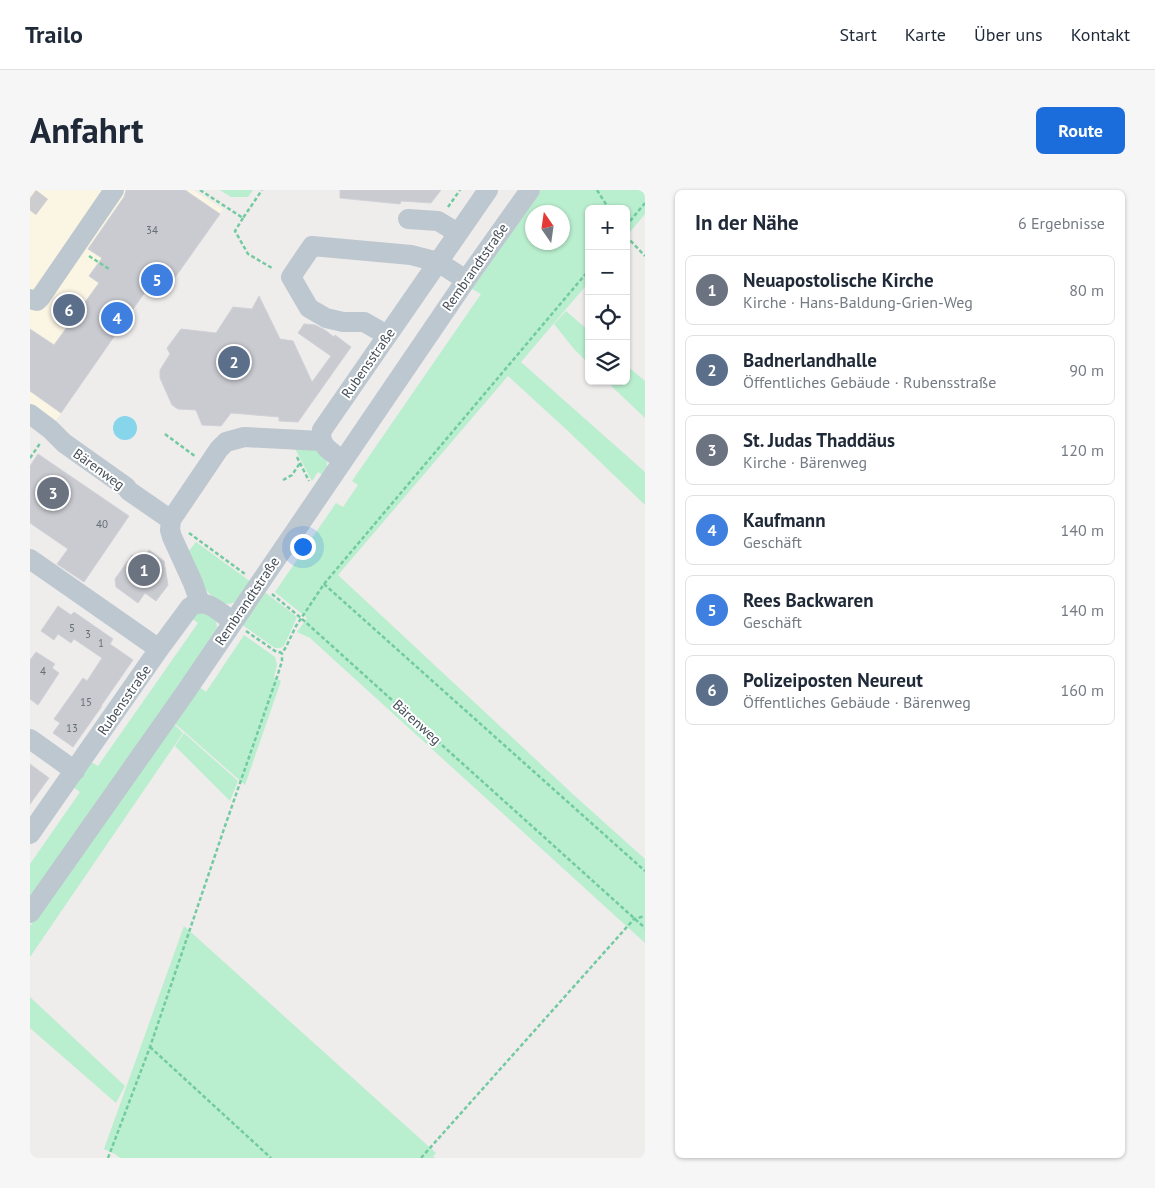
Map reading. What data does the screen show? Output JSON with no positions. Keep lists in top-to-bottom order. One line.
{"streets":{"street":["Rembrandtstraße","Rubensstraße","Bärenweg"]},"crossings":[["Rembrandtstraße","Bärenweg"]],"house_numbers":["34","40","5","3","1","4","15","13"],"north":"top","page":{"header":"Trailo","nav":["Start","Karte","Über uns","Kontakt"],"title":"Anfahrt","buttons":"Route","heading":["In der Nähe","6 Ergebnisse"],"map_buttons":["+","−"],"list":[{"mark":"1","name":"Neuapostolische Kirche","note":"Kirche · Hans-Baldung-Grien-Weg","value":"80 m"},{"mark":"2","name":"Badnerlandhalle","note":"Öffentliches Gebäude · Rubensstraße","value":"90 m"},{"mark":"3","name":"St. Judas Thaddäus","note":"Kirche · Bärenweg","value":"120 m"},{"mark":"4","name":"Kaufmann","note":"Geschäft","value":"140 m"},{"mark":"5","name":"Rees Backwaren","note":"Geschäft","value":"140 m"},{"mark":"6","name":"Polizeiposten Neureut","note":"Öffentliches Gebäude · Bärenweg","value":"160 m"}],"pins":["5","6","4","2","3","1"]}}
